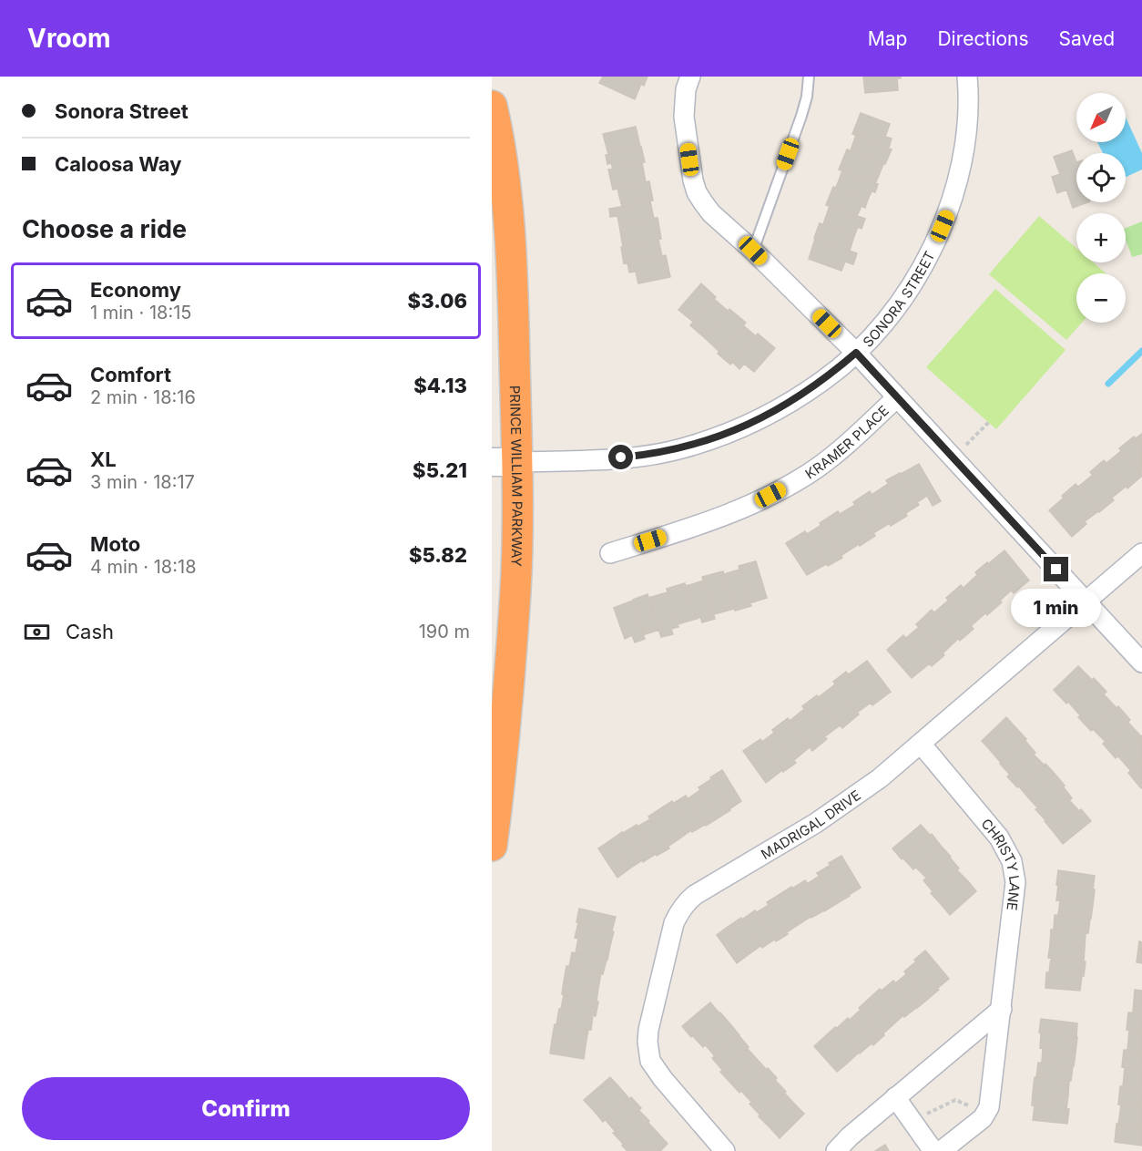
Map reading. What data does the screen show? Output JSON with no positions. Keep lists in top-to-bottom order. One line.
{"streets":{"highway":["PRINCE WILLIAM PARKWAY"],"street":["SONORA STREET","KRAMER PLACE","MADRIGAL DRIVE","CHRISTY LANE"]},"crossings":[["SONORA STREET","PRINCE WILLIAM PARKWAY"],["MADRIGAL DRIVE","CHRISTY LANE"]],"north":"bottom left","page":{"header":"Vroom","nav":["Map","Directions","Saved"],"banner":["Sonora Street","Caloosa Way"],"map_buttons":["+","−"],"heading":"Choose a ride","list":[{"name":"Economy","note":"1 min · 18:15","value":"$3.06"},{"name":"Comfort","note":"2 min · 18:16","value":"$4.13"},{"name":"XL","note":"3 min · 18:17","value":"$5.21"},{"name":"Moto","note":"4 min · 18:18","value":"$5.82"}],"bubble":"1 min","pay":["Cash","190 m"],"buttons":"Confirm"}}
